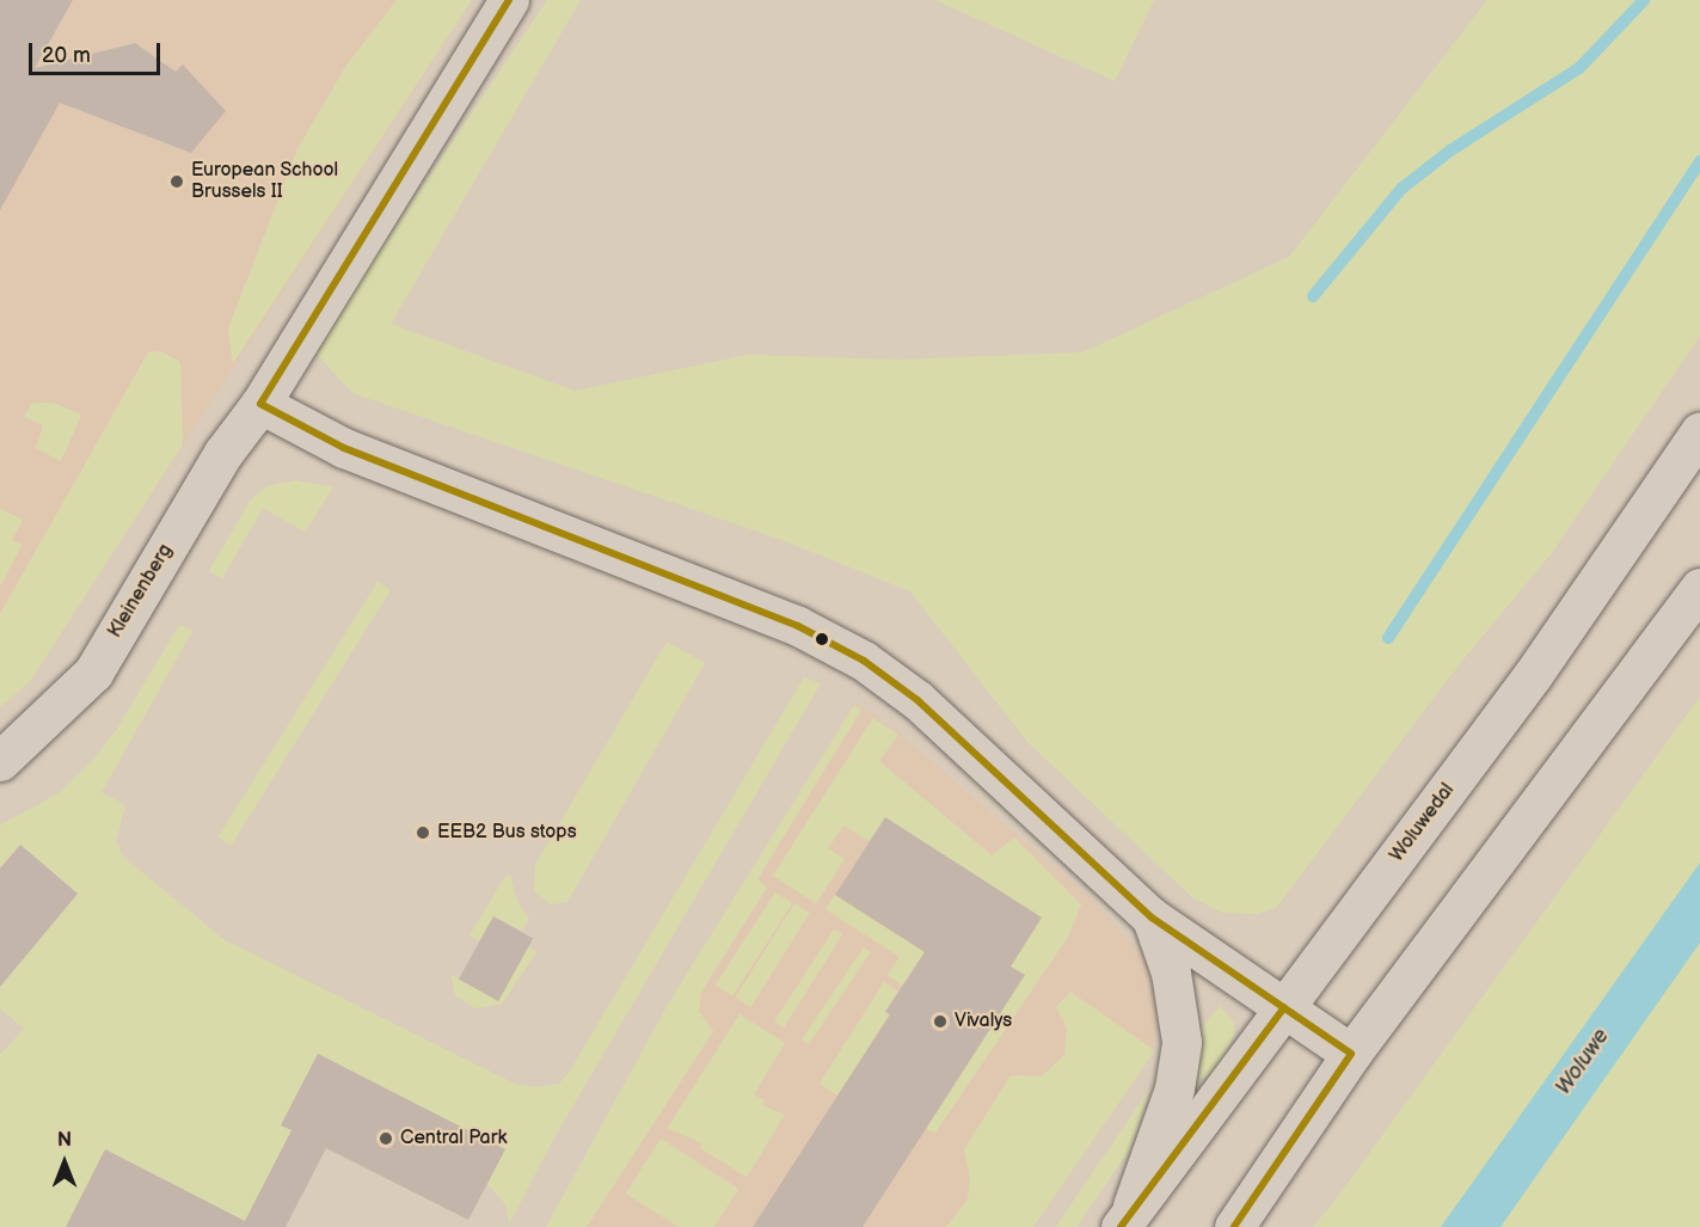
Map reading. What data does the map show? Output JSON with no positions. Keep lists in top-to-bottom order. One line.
{"streets":{"main road":["Kleinenberg","Woluwedal"]},"water":["Woluwe"],"places":["European School Brussels II","EEB2 Bus stops","Vivalys","Central Park"],"scale_bar":"20 m","north":"top"}
